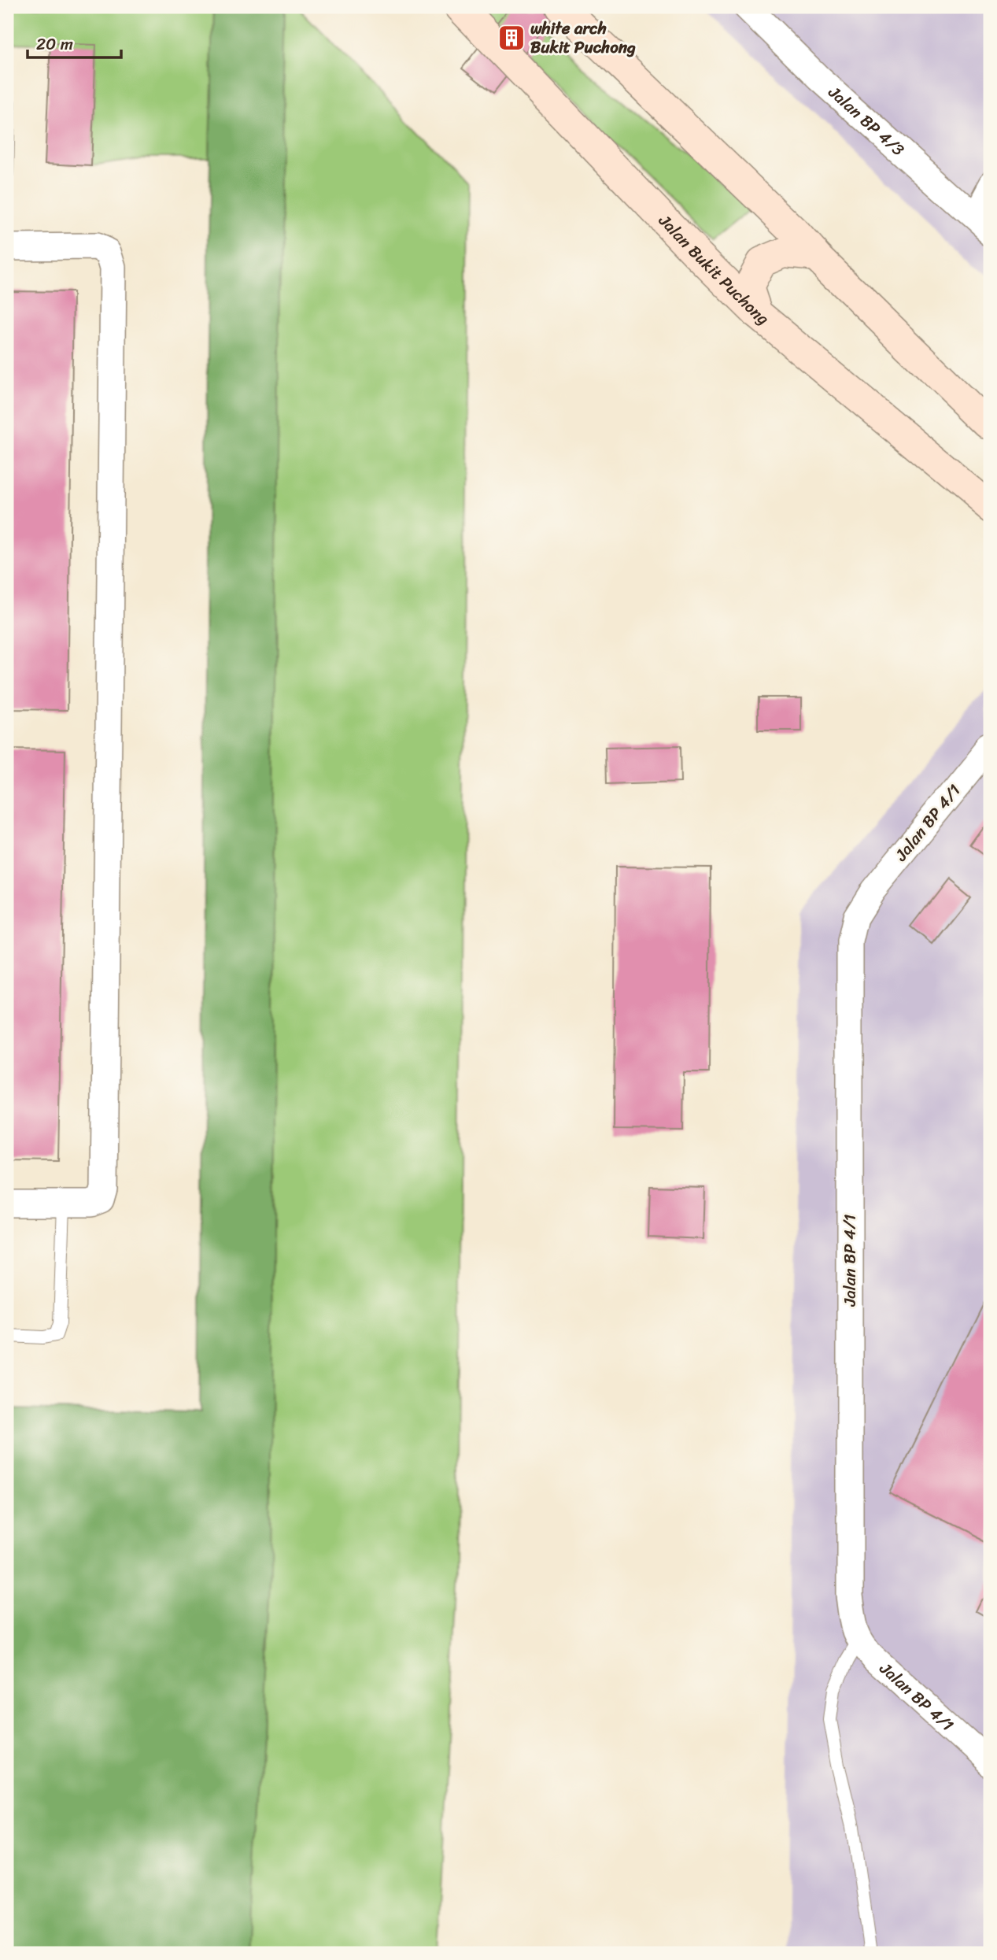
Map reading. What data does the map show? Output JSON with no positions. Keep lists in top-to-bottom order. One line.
{"streets":{"main road":["Jalan Bukit Puchong"],"street":["Jalan BP 4/3","Jalan BP 4/1"]},"places":{"building":["white arch Bukit Puchong"]},"scale_bar":"20 m"}
